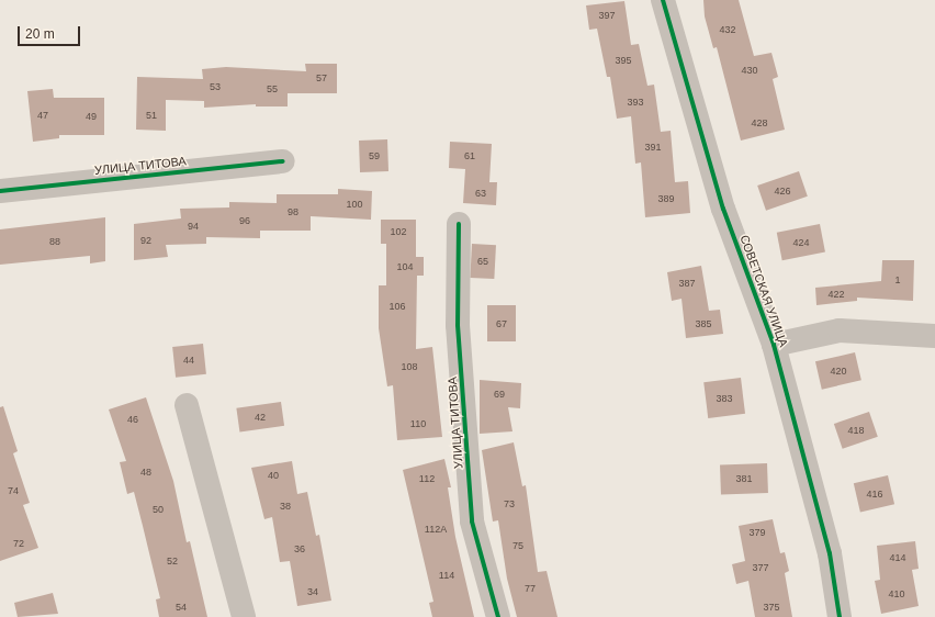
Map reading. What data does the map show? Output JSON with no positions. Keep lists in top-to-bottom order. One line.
{"streets":{"street":["УЛИЦА ТИТОВА","СОВЕТСКАЯ УЛИЦА"]},"house_numbers":["397","432","395","430","57","53","55","393","47","51","49","428","391","59","61","426","63","389","100","98","96","94","102","92","88","424","65","104","1","387","422","106","67","385","44","108","420","69","383","42","46","110","418","48","40","112","381","74","416","73","38","50","112А","379","72","75","36","414","52","377","114","77","34","410","54","375"],"scale_bar":"20 m"}
